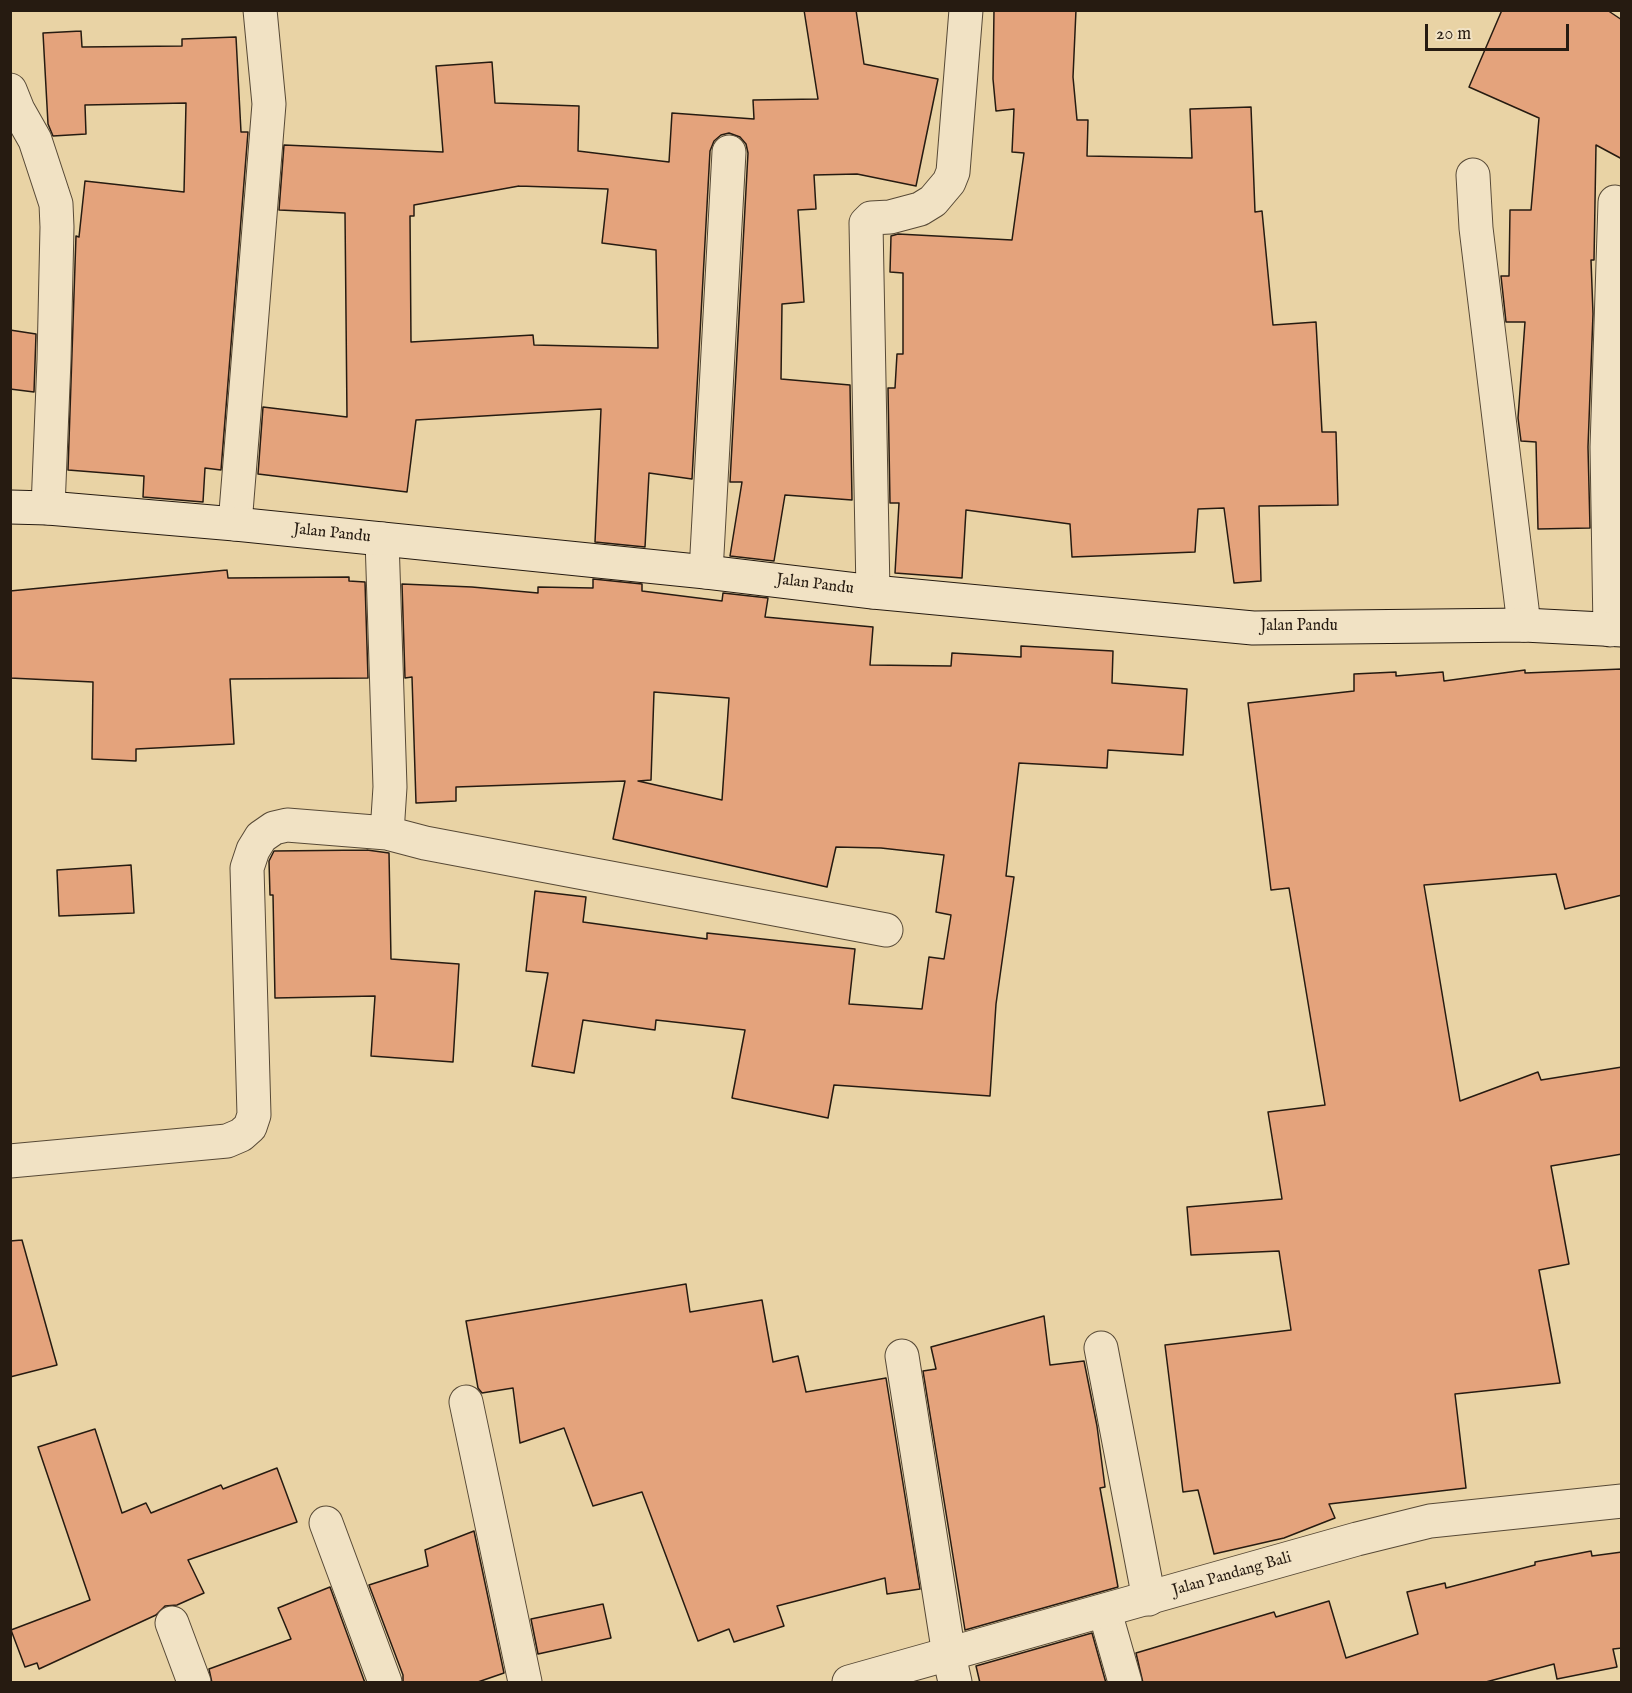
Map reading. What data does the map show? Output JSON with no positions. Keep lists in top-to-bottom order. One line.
{"streets":{"street":["Jalan Pandu","Jalan Pandang Bali"]},"scale_bar":"20 m"}
